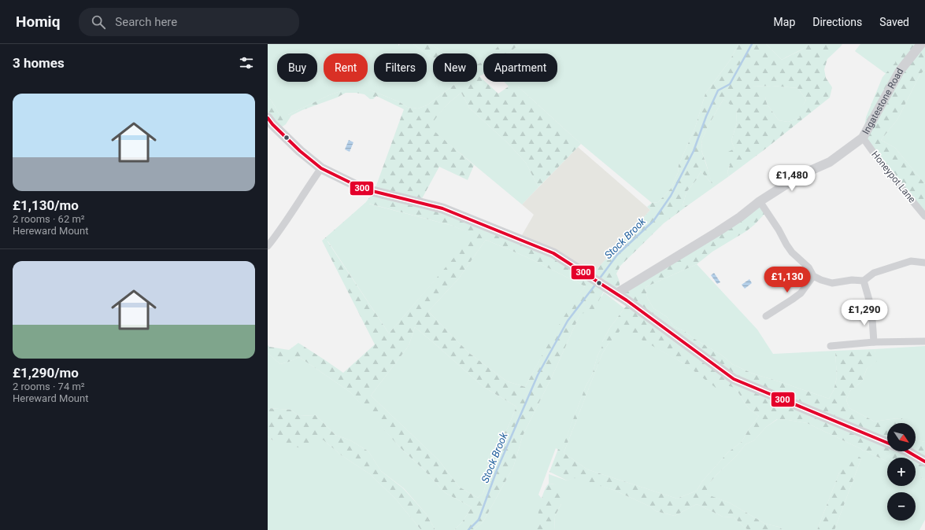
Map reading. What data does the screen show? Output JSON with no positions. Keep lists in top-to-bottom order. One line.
{"streets":{"street":["Ingatestone Road","Honeypot Lane"]},"crossings":[["Ingatestone Road","Honeypot Lane"]],"water":["Stock Brook"],"lines":["transit line 300"],"north":"bottom right","page":{"header":"Homiq","search":"Search here","nav":["Map","Directions","Saved"],"heading":"3 homes","chip":["Buy","Rent","Filters","New","Apartment"],"list":[{"name":"£1,130/mo","note":"2 rooms · 62 m² · Hereward Mount"},{"name":"£1,290/mo","note":"2 rooms · 74 m² · Hereward Mount"}],"price":["£1,480","£1,130","£1,290"],"map_buttons":["+","−"]}}
